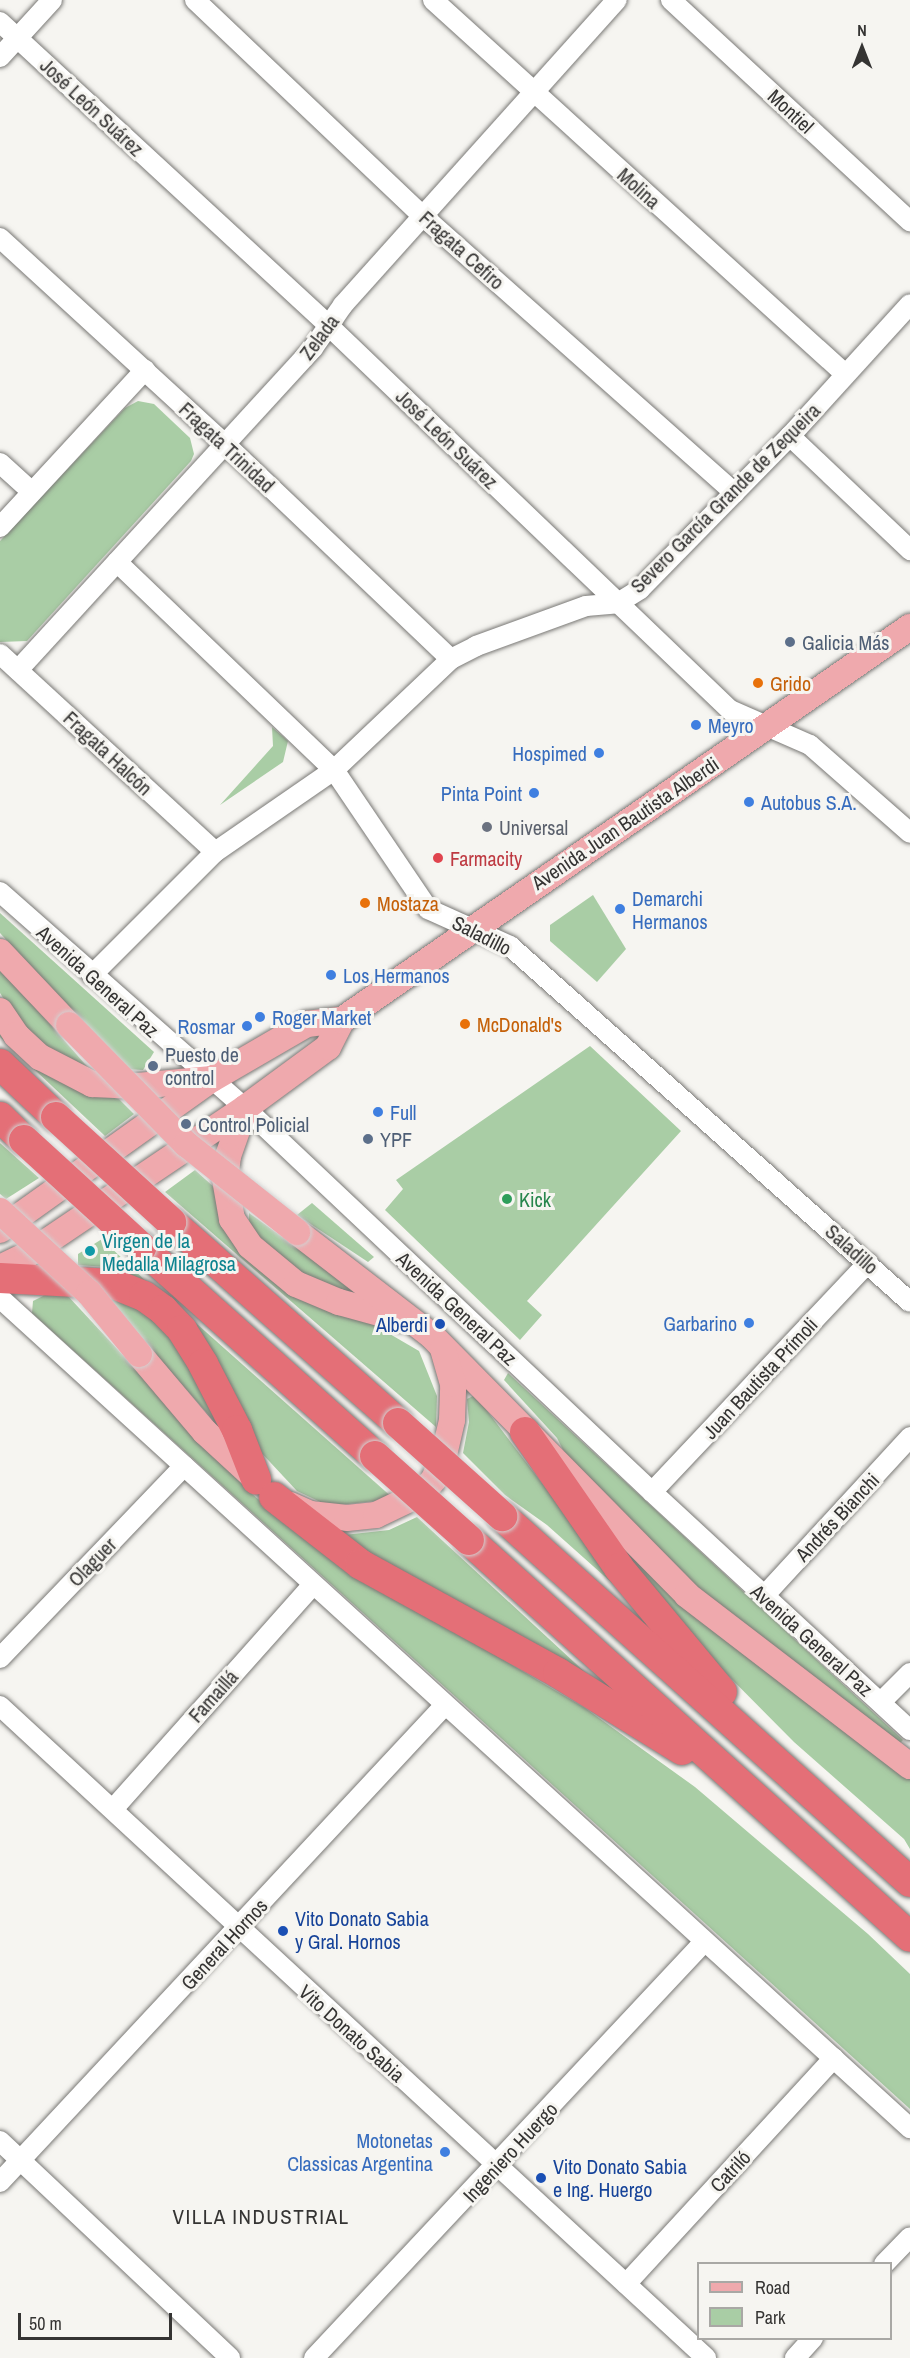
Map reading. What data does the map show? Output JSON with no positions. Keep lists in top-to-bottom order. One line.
{"streets":{"main road":["Avenida Juan Bautista Alberdi"],"street":["José León Suárez","Montiel","Molina","Fragata Cefiro","Zelada","Fragata Trinidad","Severo García Grande de Zequeira","Fragata Halcón","Saladillo","Avenida General Paz","Juan Bautista Prímoli","Andrés Bianchi","Olaguer","Famaillá","General Hornos","Vito Donato Sabia","Ingeniero Huergo","Catriló"]},"crossings":[["José León Suárez","Zelada"],["José León Suárez","Severo García Grande de Zequeira"],["José León Suárez","Avenida Juan Bautista Alberdi"],["Molina","Zelada"],["Molina","Severo García Grande de Zequeira"],["Fragata Cefiro","Zelada"],["Fragata Cefiro","Severo García Grande de Zequeira"],["Zelada","Fragata Trinidad"],["Zelada","Fragata Halcón"],["Zelada","Saladillo"],["Fragata Trinidad","Severo García Grande de Zequeira"],["Severo García Grande de Zequeira","Fragata Halcón"],["Severo García Grande de Zequeira","Saladillo"],["Severo García Grande de Zequeira","Avenida General Paz"],["Avenida Juan Bautista Alberdi","Saladillo"],["Avenida Juan Bautista Alberdi","Avenida General Paz"],["Saladillo","Juan Bautista Prímoli"],["Avenida General Paz","Juan Bautista Prímoli"],["Avenida General Paz","Andrés Bianchi"],["Famaillá","Vito Donato Sabia"],["General Hornos","Vito Donato Sabia"],["Vito Donato Sabia","Ingeniero Huergo"],["Vito Donato Sabia","Catriló"]],"districts":["VILLA INDUSTRIAL"],"places":["Galicia Más","Grido","Meyro","Hospimed","Pinta Point","Autobus S.A.","Universal","Farmacity","Mostaza","Demarchi Hermanos","Los Hermanos","Roger Market","McDonald's","Rosmar","Puesto de control","Full","Control Policial","YPF","Kick","Virgen de la Medalla Milagrosa","Garbarino","Alberdi","Vito Donato Sabia y Gral. Hornos","Motonetas Classicas Argentina","Vito Donato Sabia e Ing. Huergo"],"legend":["Road","Park"],"scale_bar":"50 m","north":"top"}
